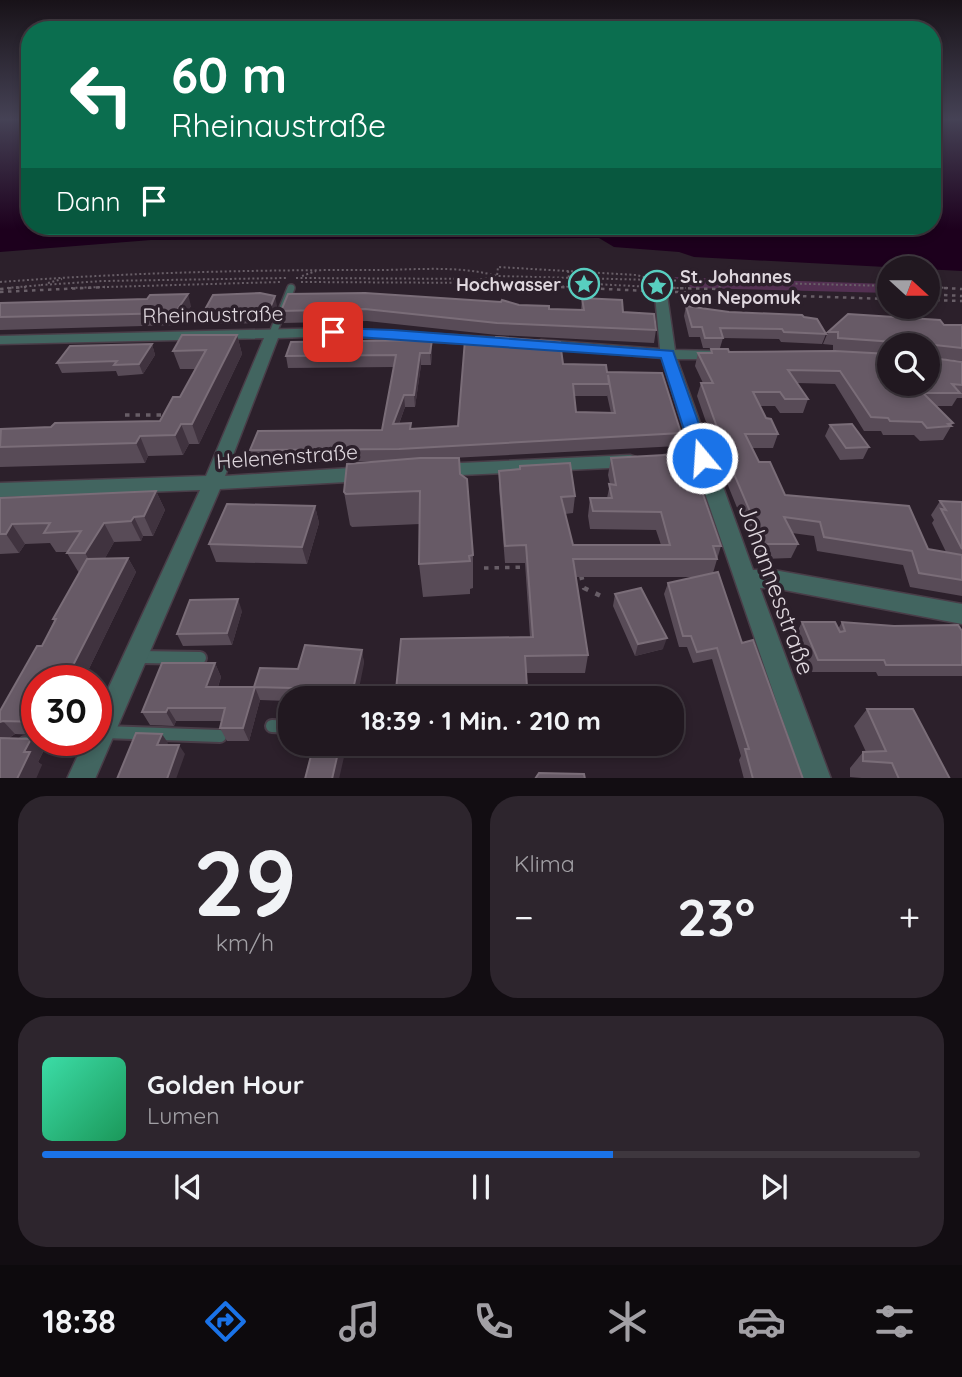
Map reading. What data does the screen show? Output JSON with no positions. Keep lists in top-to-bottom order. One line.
{"streets":{"street":["Rheinaustraße","Helenenstraße","Johannesstraße"]},"crossings":[["Rheinaustraße","Johannesstraße"]],"places":{"place":["Hochwasser","St. Johannes von Nepomuk"]},"north":"right","page":{"turn":["60 m","Rheinaustraße"],"then":"Dann","limit":"30","trip":"18:39 · 1 Min. · 210 m","tile":[["29","km/h"],"Klima"],"heat":["−","23°","+"],"song":["Golden Hour","Lumen"],"tabs":"18:38"}}
